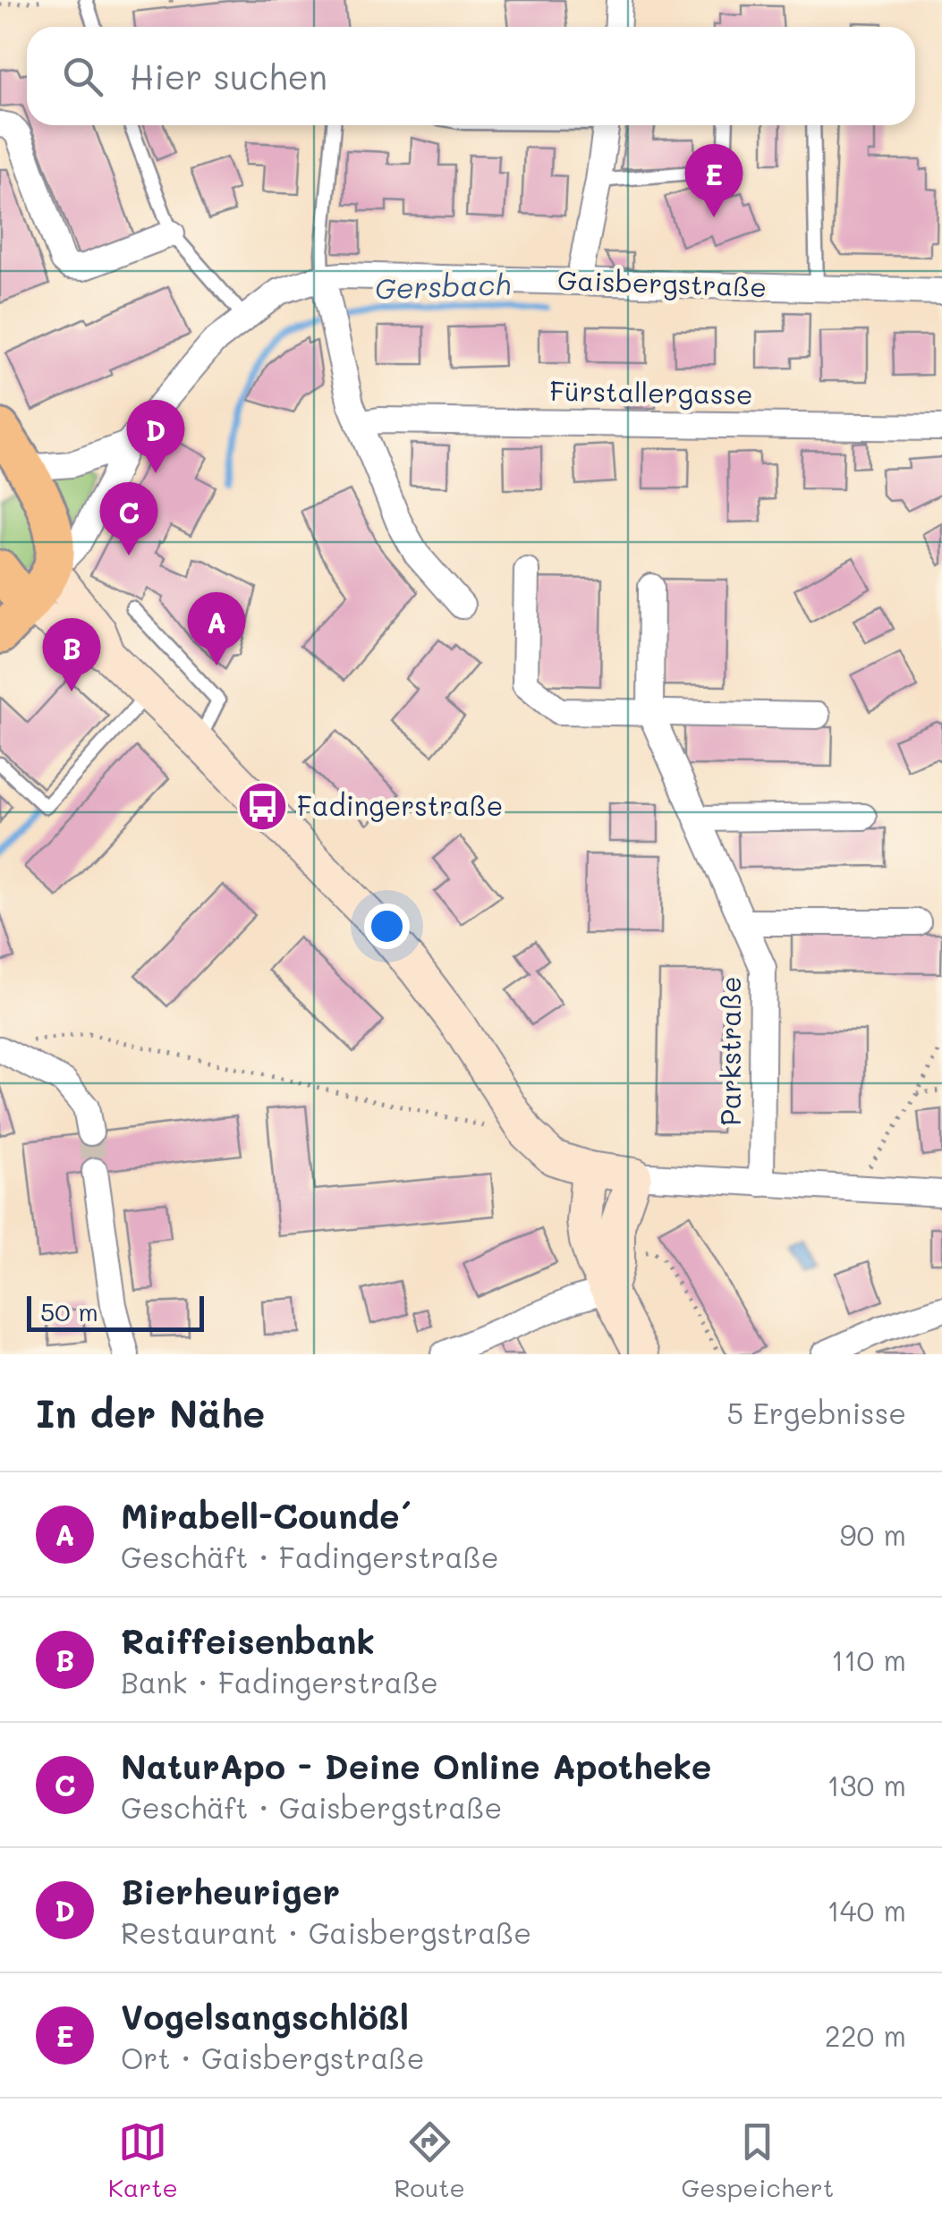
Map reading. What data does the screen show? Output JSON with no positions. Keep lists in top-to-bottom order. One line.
{"streets":{"main road":["Gaisbergstraße"],"street":["Fürstallergasse","Parkstraße"]},"water":["Gersbach"],"places":{"bus stop":["Fadingerstraße"]},"scale_bar":"50 m","page":{"search":"Hier suchen","pins":["E","D","C","A","B"],"scale":"50 m","heading":["In der Nähe","5 Ergebnisse"],"list":[{"mark":"A","name":"Mirabell-Counde´","note":"Geschäft · Fadingerstraße","value":"90 m"},{"mark":"B","name":"Raiffeisenbank","note":"Bank · Fadingerstraße","value":"110 m"},{"mark":"C","name":"NaturApo - Deine Online Apotheke","note":"Geschäft · Gaisbergstraße","value":"130 m"},{"mark":"D","name":"Bierheuriger","note":"Restaurant · Gaisbergstraße","value":"140 m"},{"mark":"E","name":"Vogelsangschlößl","note":"Ort · Gaisbergstraße","value":"220 m"}],"nav":["Karte","Route","Gespeichert"]}}
